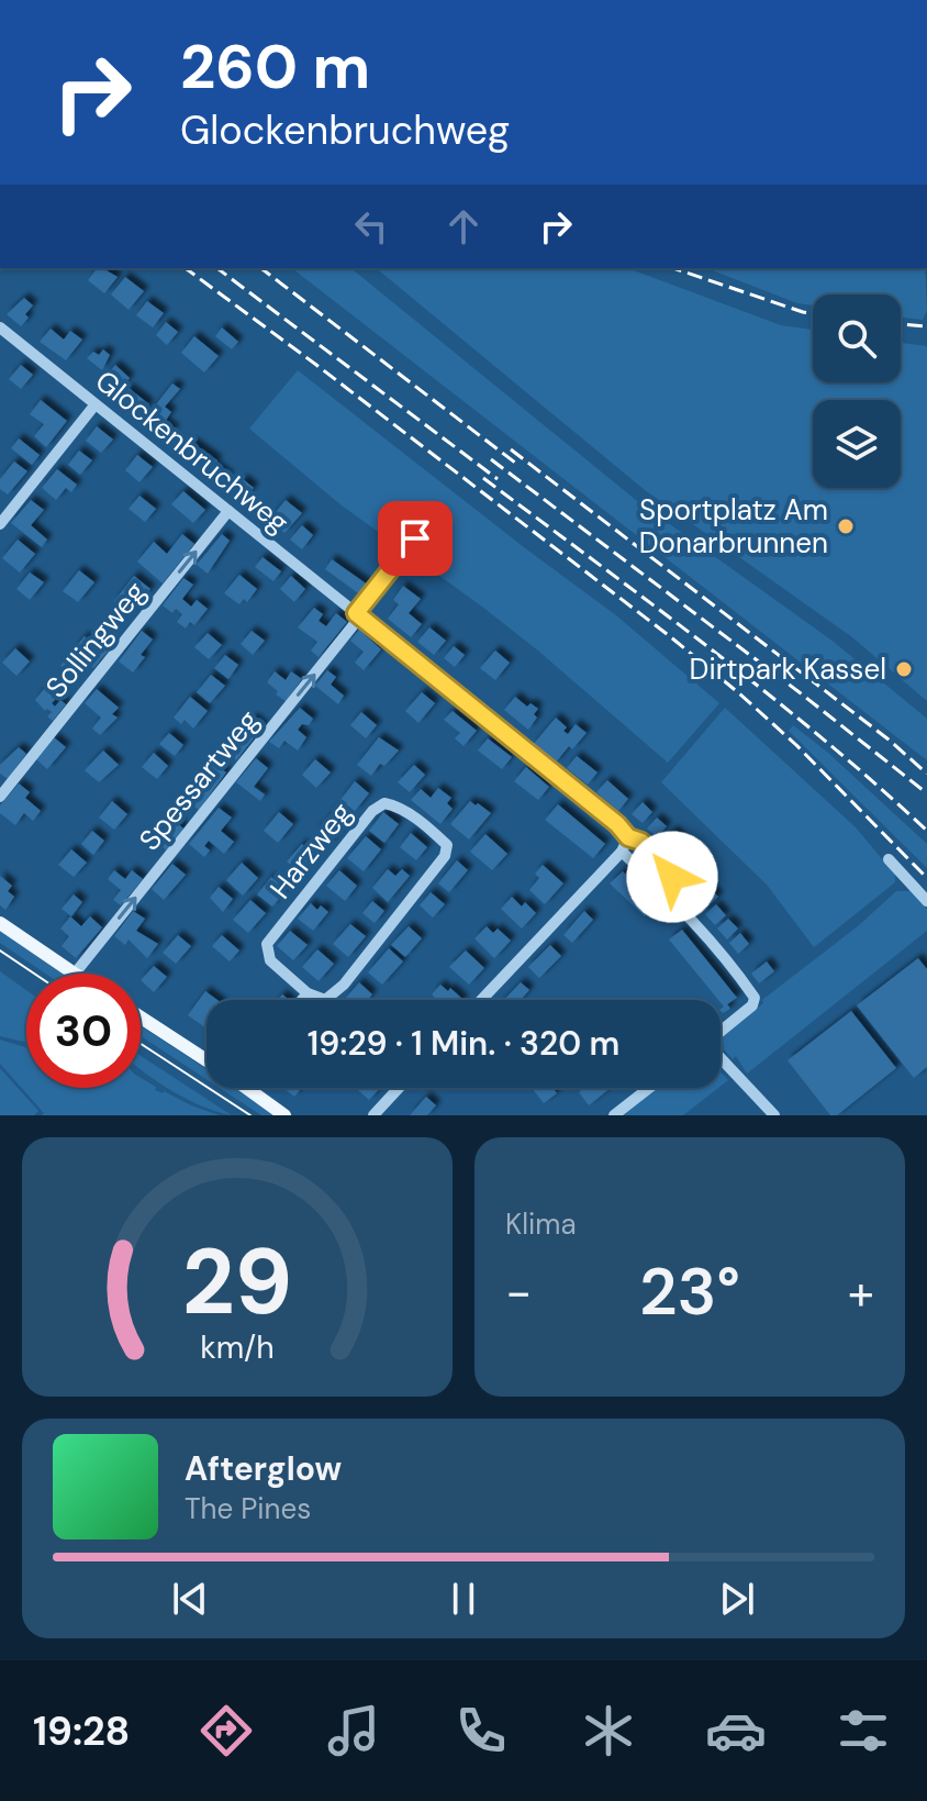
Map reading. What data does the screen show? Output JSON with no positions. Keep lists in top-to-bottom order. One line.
{"streets":{"street":["Glockenbruchweg","Sollingweg","Spessartweg","Harzweg"]},"crossings":[["Glockenbruchweg","Sollingweg"],["Glockenbruchweg","Spessartweg"]],"one_way":["Sollingweg","Spessartweg"],"places":["Sportplatz Am Donarbrunnen","Dirtpark Kassel"],"page":{"turn":["260 m","Glockenbruchweg"],"limit":"30","trip":"19:29 · 1 Min. · 320 m","tile":"Klima","heat":["−","23°","+"],"song":["Afterglow","The Pines"],"tabs":"19:28","gauge":["29","km/h"]}}
